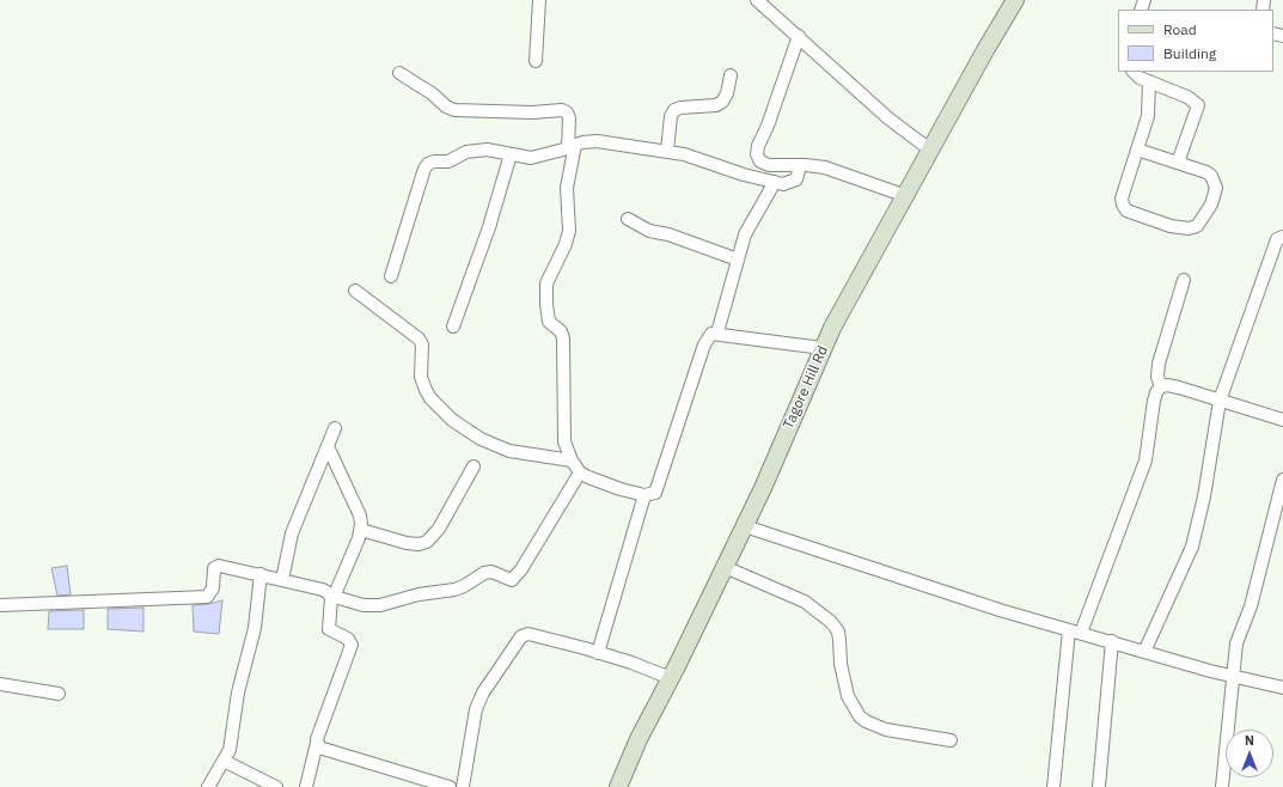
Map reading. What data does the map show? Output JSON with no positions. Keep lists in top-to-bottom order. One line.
{"streets":{"main road":["Tagore Hill Rd"]},"legend":["Road","Building"],"north":"top"}
